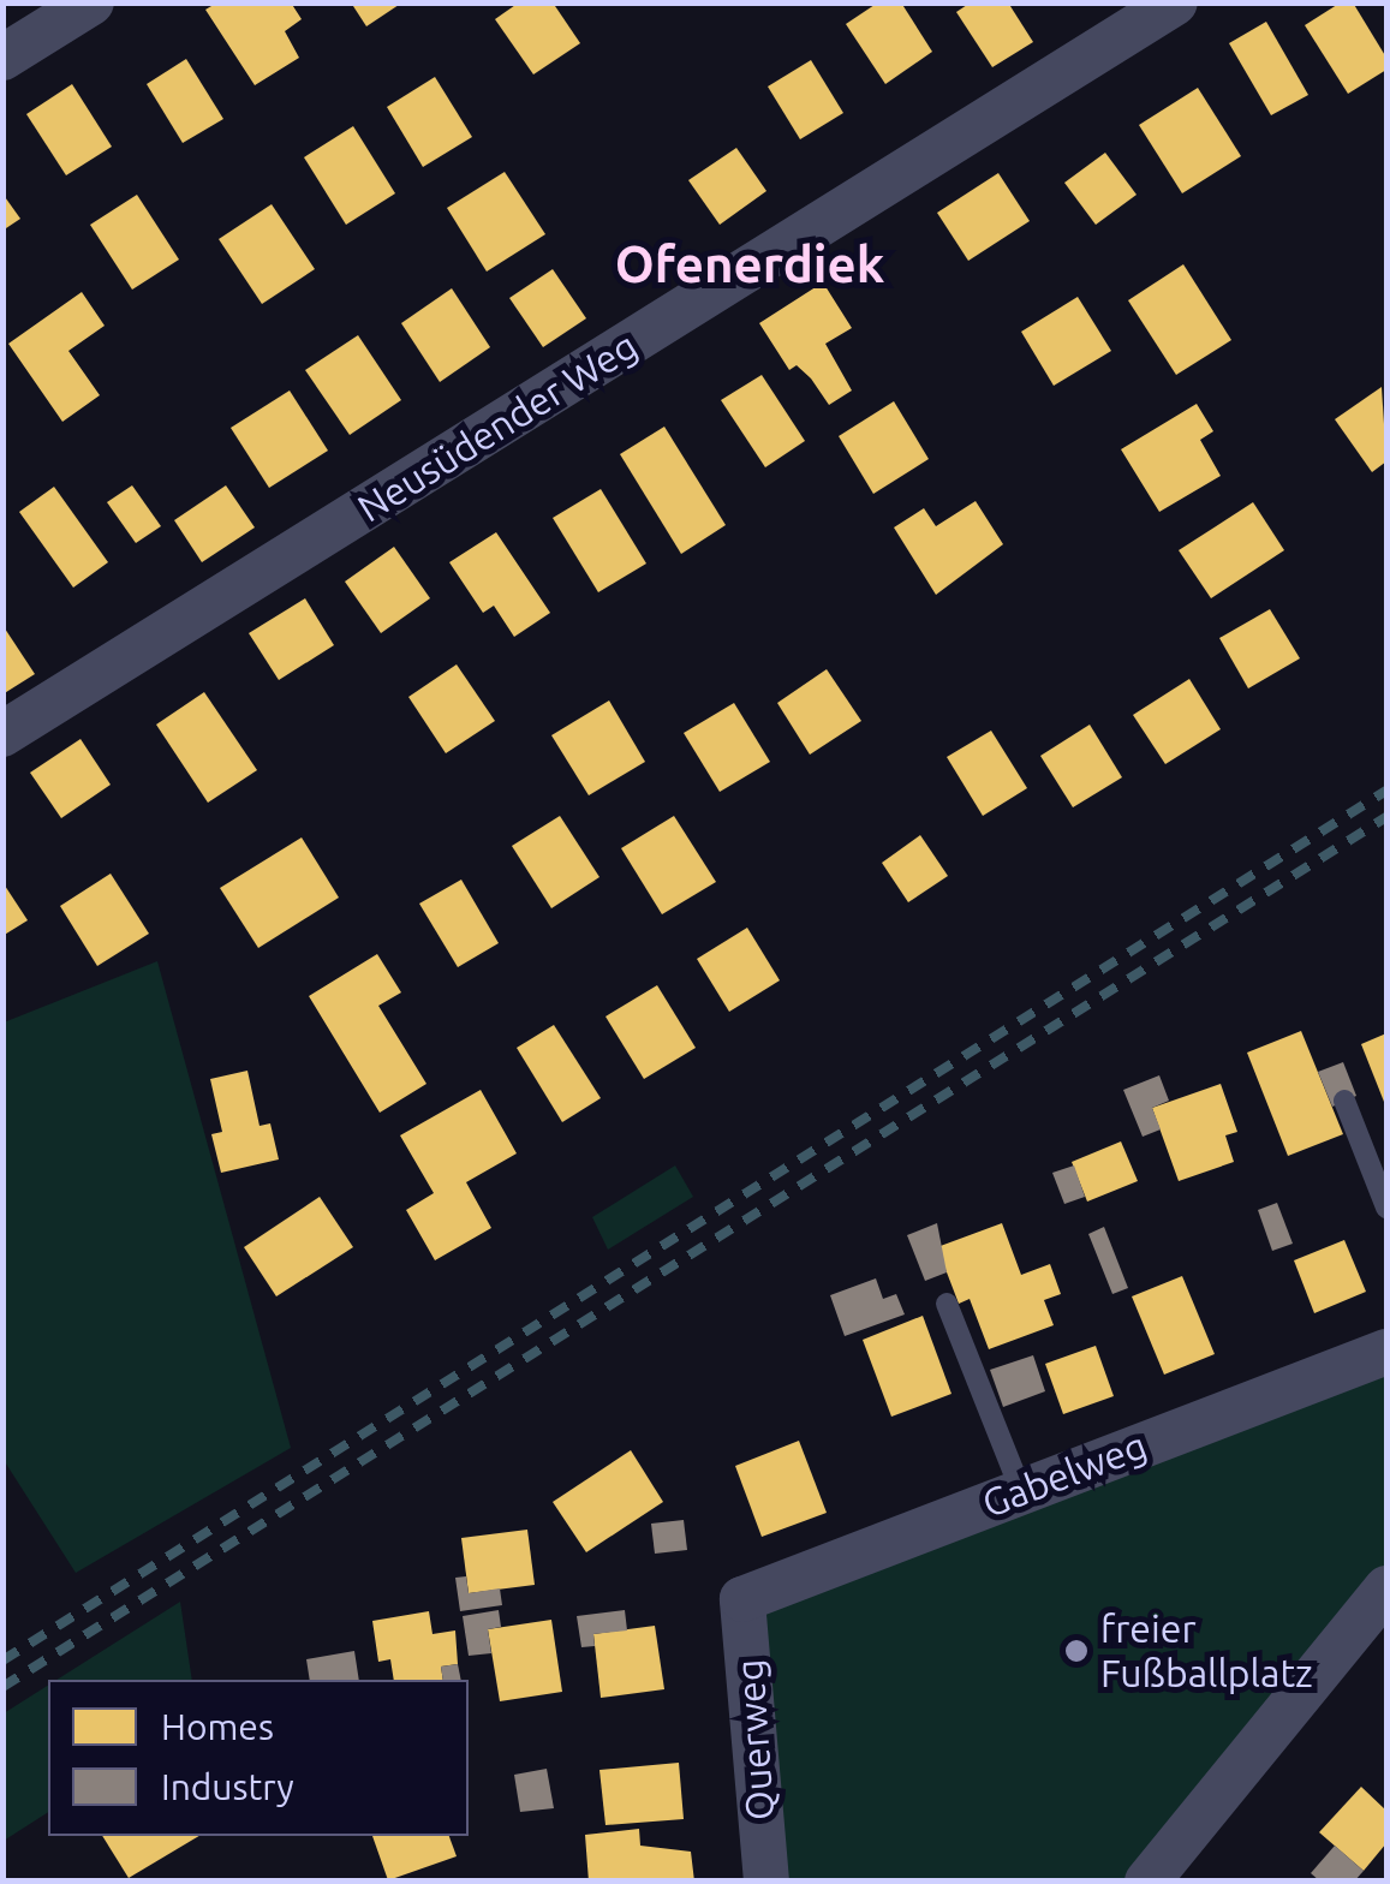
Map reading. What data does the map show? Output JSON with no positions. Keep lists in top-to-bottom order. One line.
{"streets":{"street":["Neusüdender Weg","Gabelweg","Querweg"]},"crossings":[["Gabelweg","Querweg"]],"districts":["Ofenerdiek"],"places":["freier Fußballplatz"],"legend":["Homes","Industry"]}
